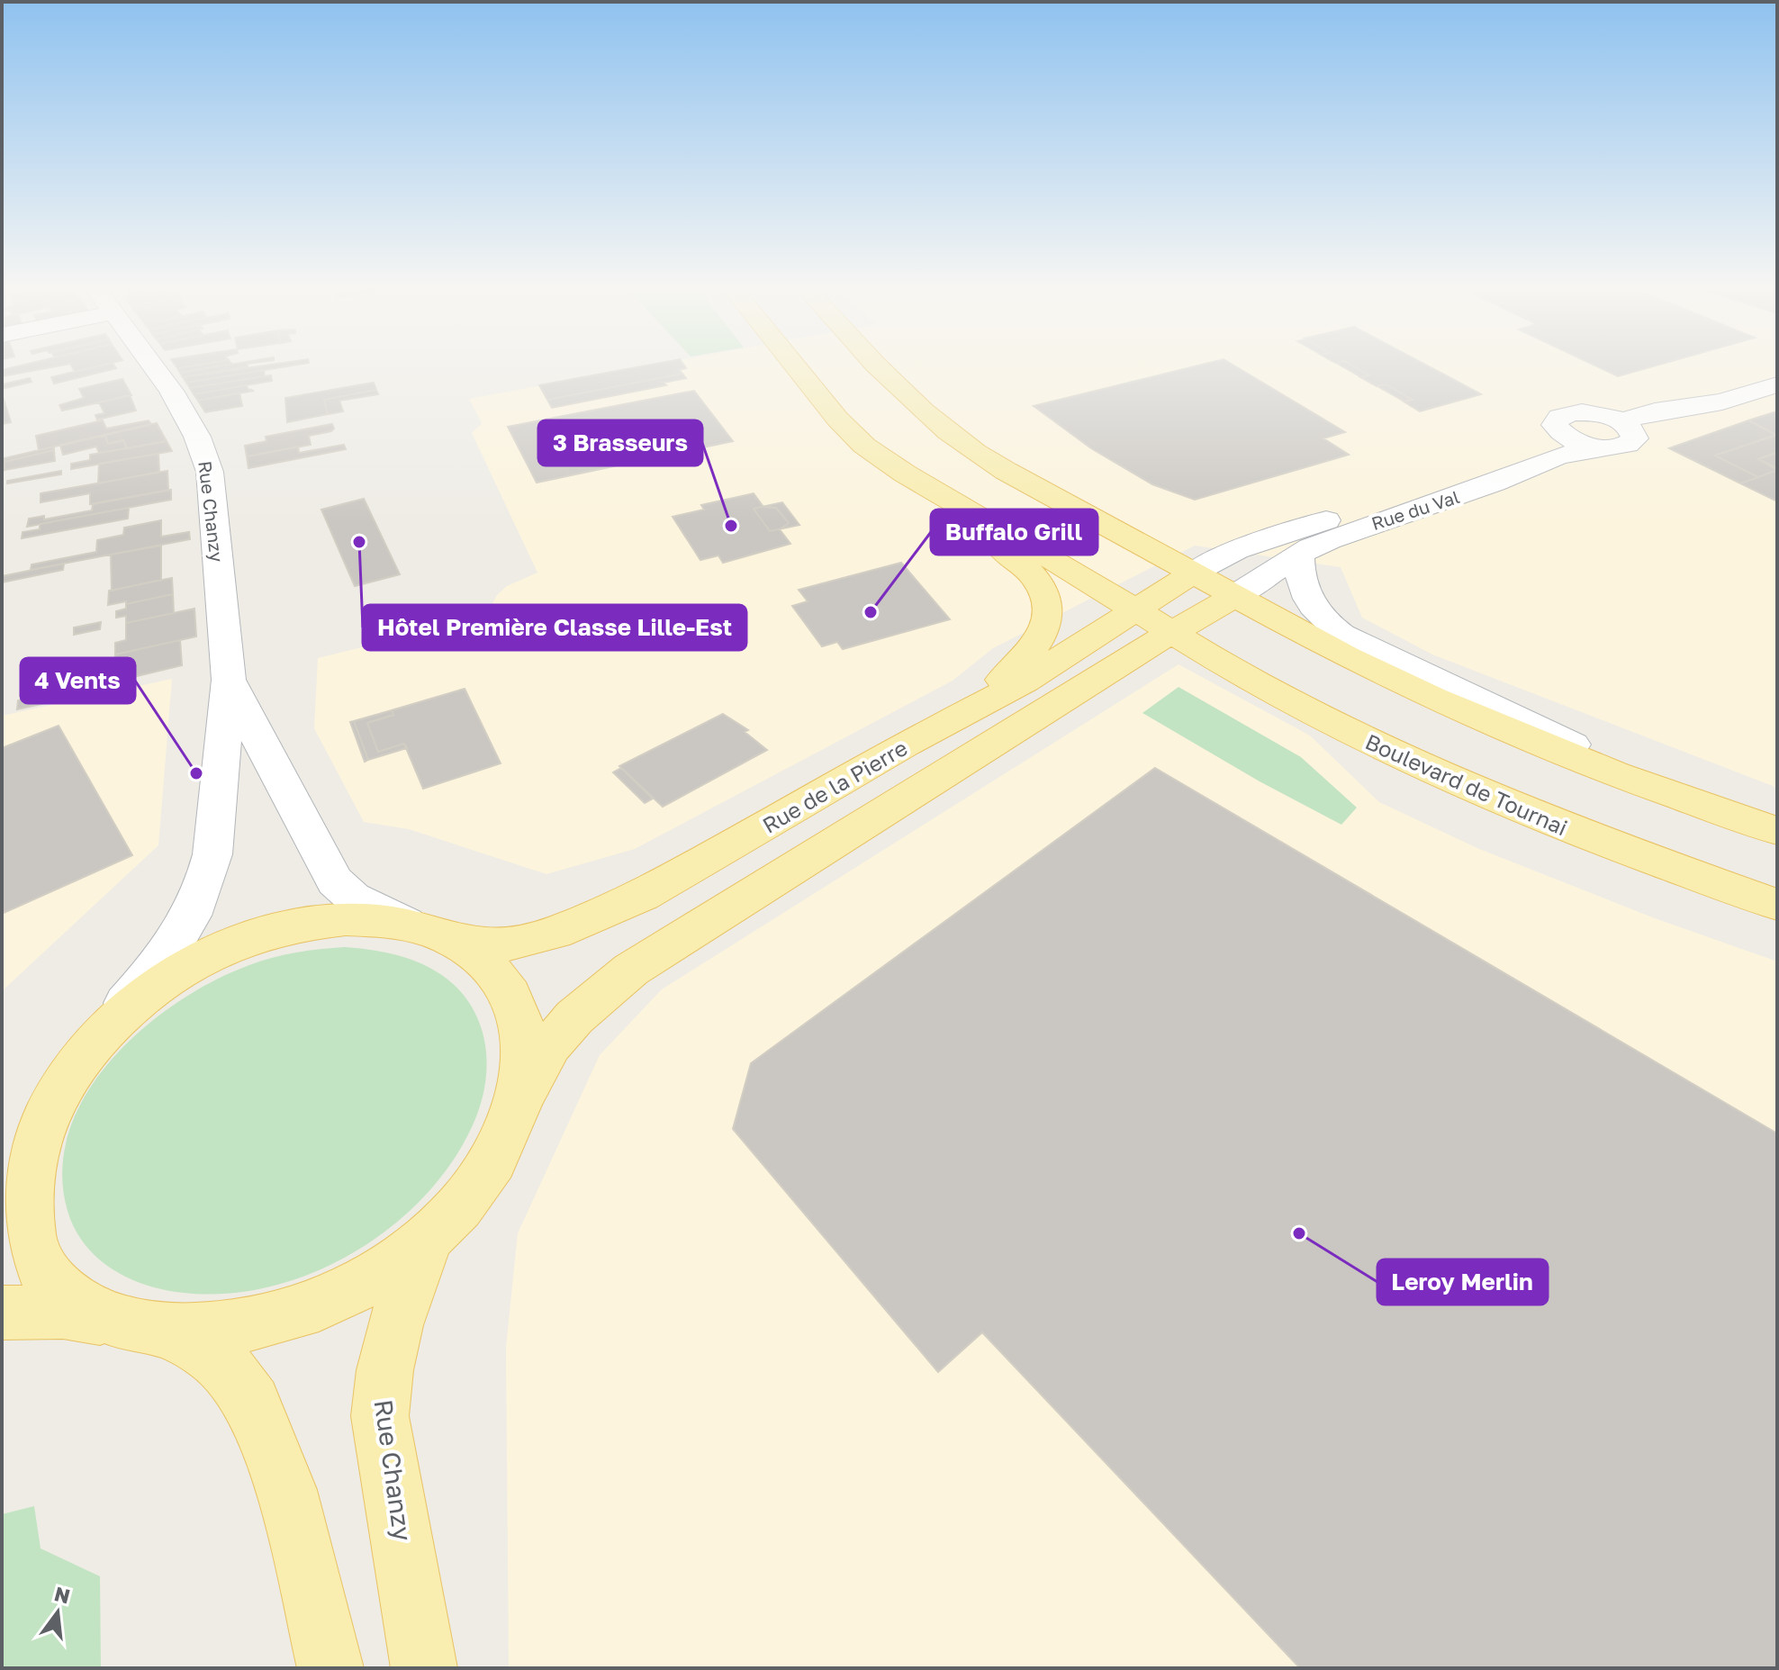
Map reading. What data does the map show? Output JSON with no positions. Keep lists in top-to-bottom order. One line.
{"streets":{"main road":["Rue Chanzy","Boulevard de Tournai","Rue de la Pierre"],"street":["Rue du Val"]},"crossings":[["Rue du Val","Rue de la Pierre"],["Boulevard de Tournai","Rue de la Pierre"]],"places":["3 Brasseurs","Hôtel Première Classe Lille-Est","Buffalo Grill","4 Vents","Leroy Merlin"],"north":"top"}
